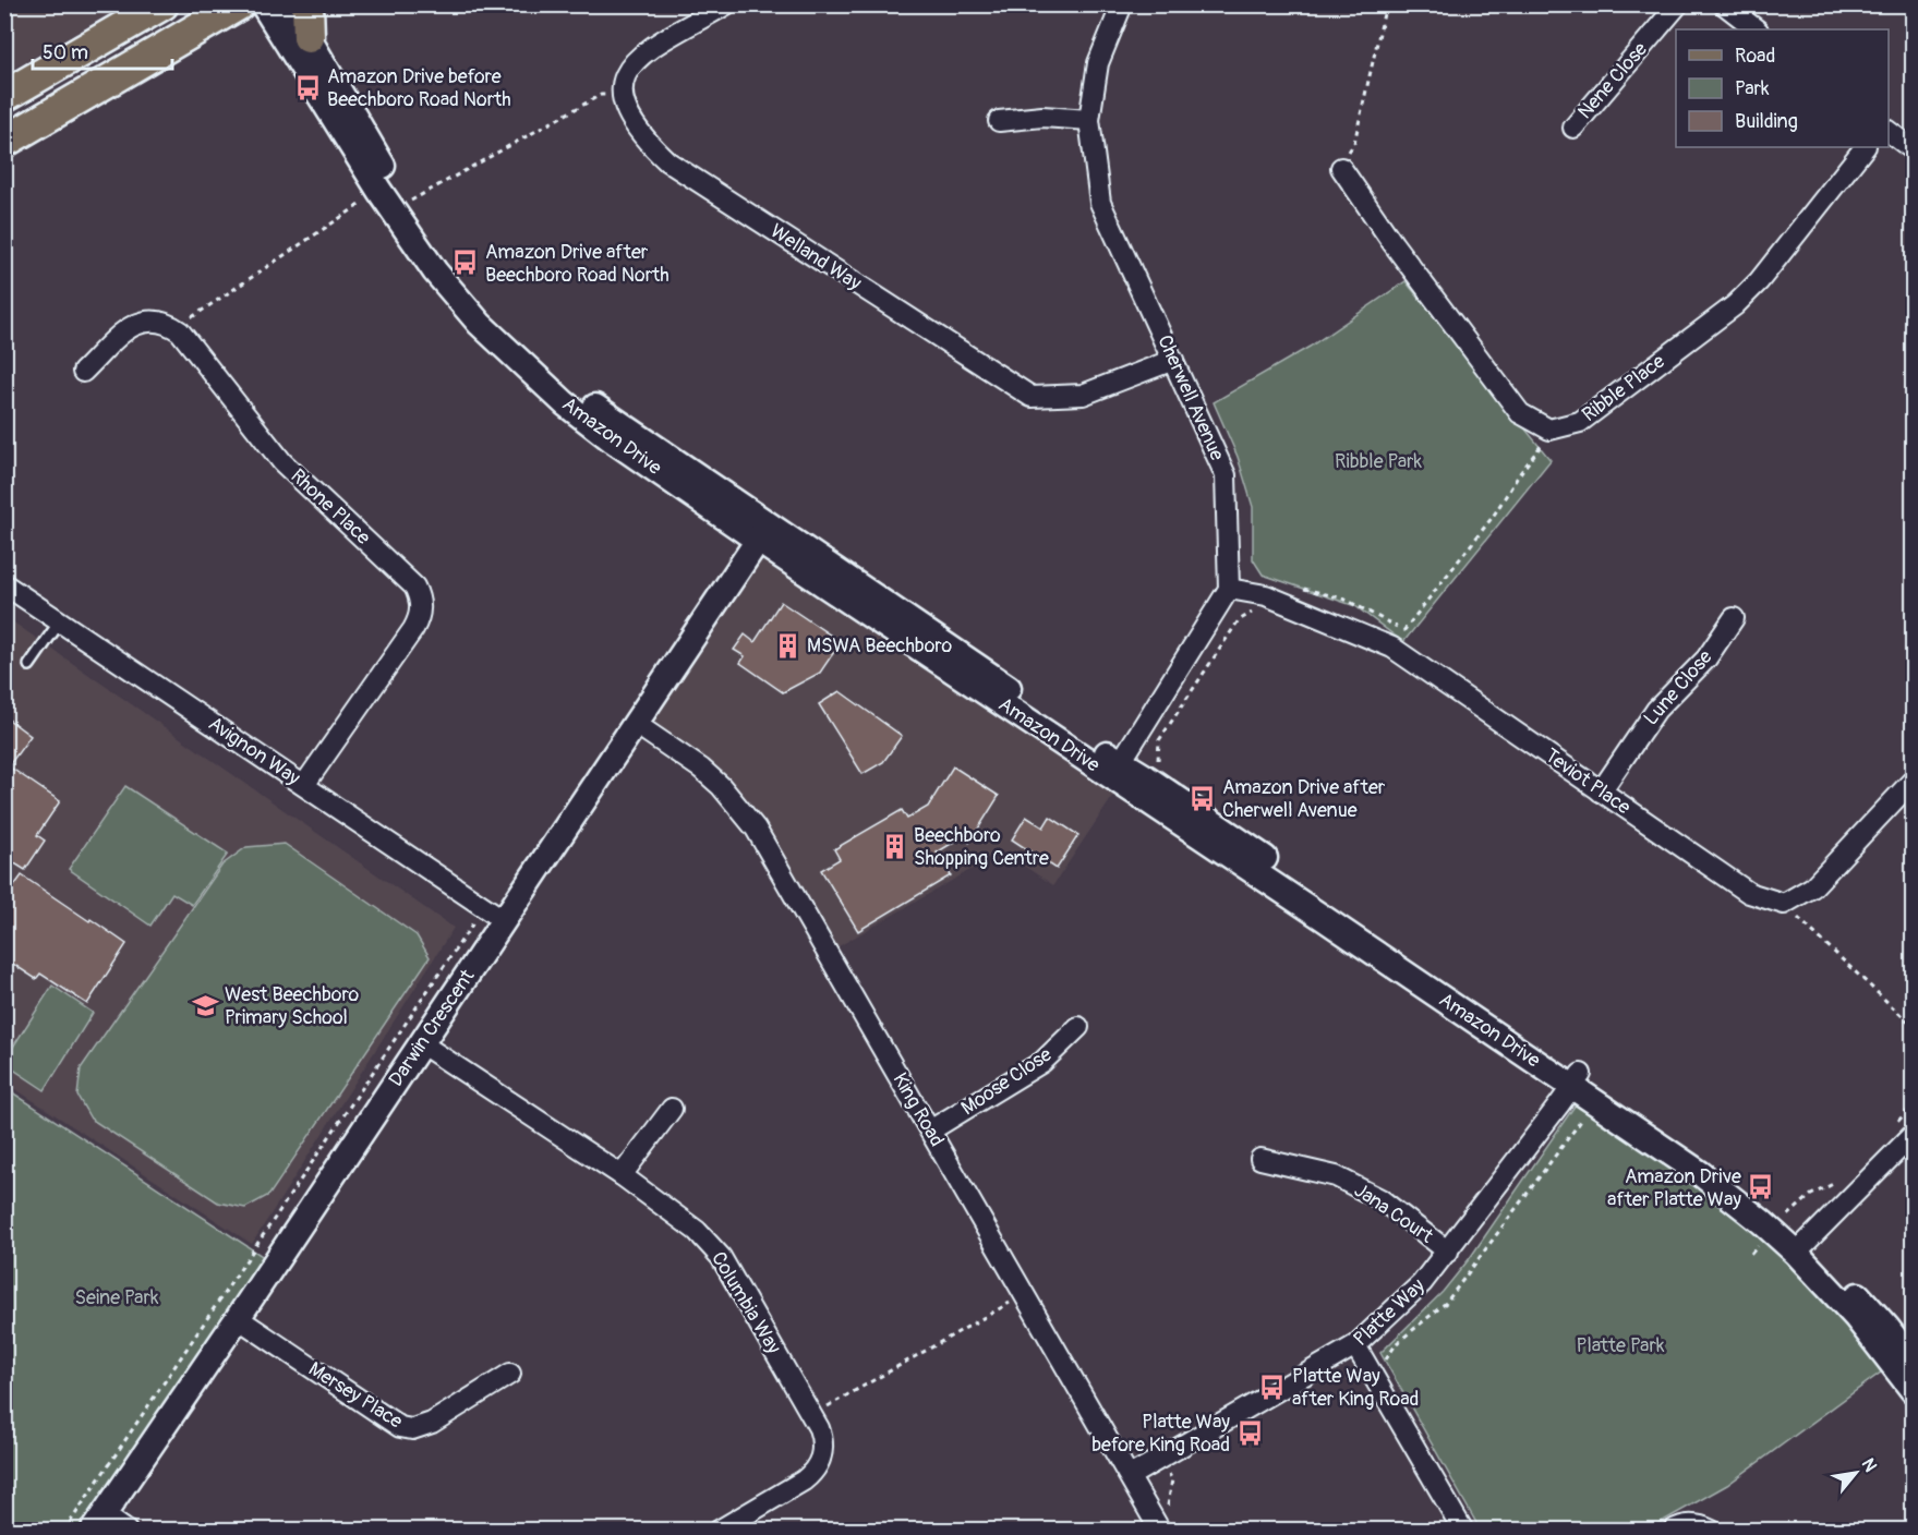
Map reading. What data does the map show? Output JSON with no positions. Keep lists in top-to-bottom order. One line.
{"streets":{"street":["Nene Close","Welland Way","Ribble Place","Cherwell Avenue","Amazon Drive","Rhone Place","Lune Close","Avignon Way","Teviot Place","Darwin Crescent","Moose Close","King Road","Jana Court","Columbia Way","Platte Way","Mersey Place"]},"crossings":[["Welland Way","Cherwell Avenue"],["Cherwell Avenue","Teviot Place"],["Amazon Drive","Darwin Crescent"],["Amazon Drive","Platte Way"],["Rhone Place","Avignon Way"],["Lune Close","Teviot Place"],["Avignon Way","Darwin Crescent"],["Darwin Crescent","King Road"],["Darwin Crescent","Columbia Way"],["Darwin Crescent","Mersey Place"],["Moose Close","King Road"],["King Road","Platte Way"],["Jana Court","Platte Way"]],"parks":["Ribble Park","Seine Park","Platte Park"],"places":{"bus stop":["Amazon Drive before Beechboro Road North","Amazon Drive after Beechboro Road North","Amazon Drive after Cherwell Avenue","Amazon Drive after Platte Way","Platte Way after King Road","Platte Way before King Road"],"building":["MSWA Beechboro","Beechboro Shopping Centre"],"school or university":["West Beechboro Primary School"]},"legend":["Road","Park","Building"],"scale_bar":"50 m","north":"top right"}
